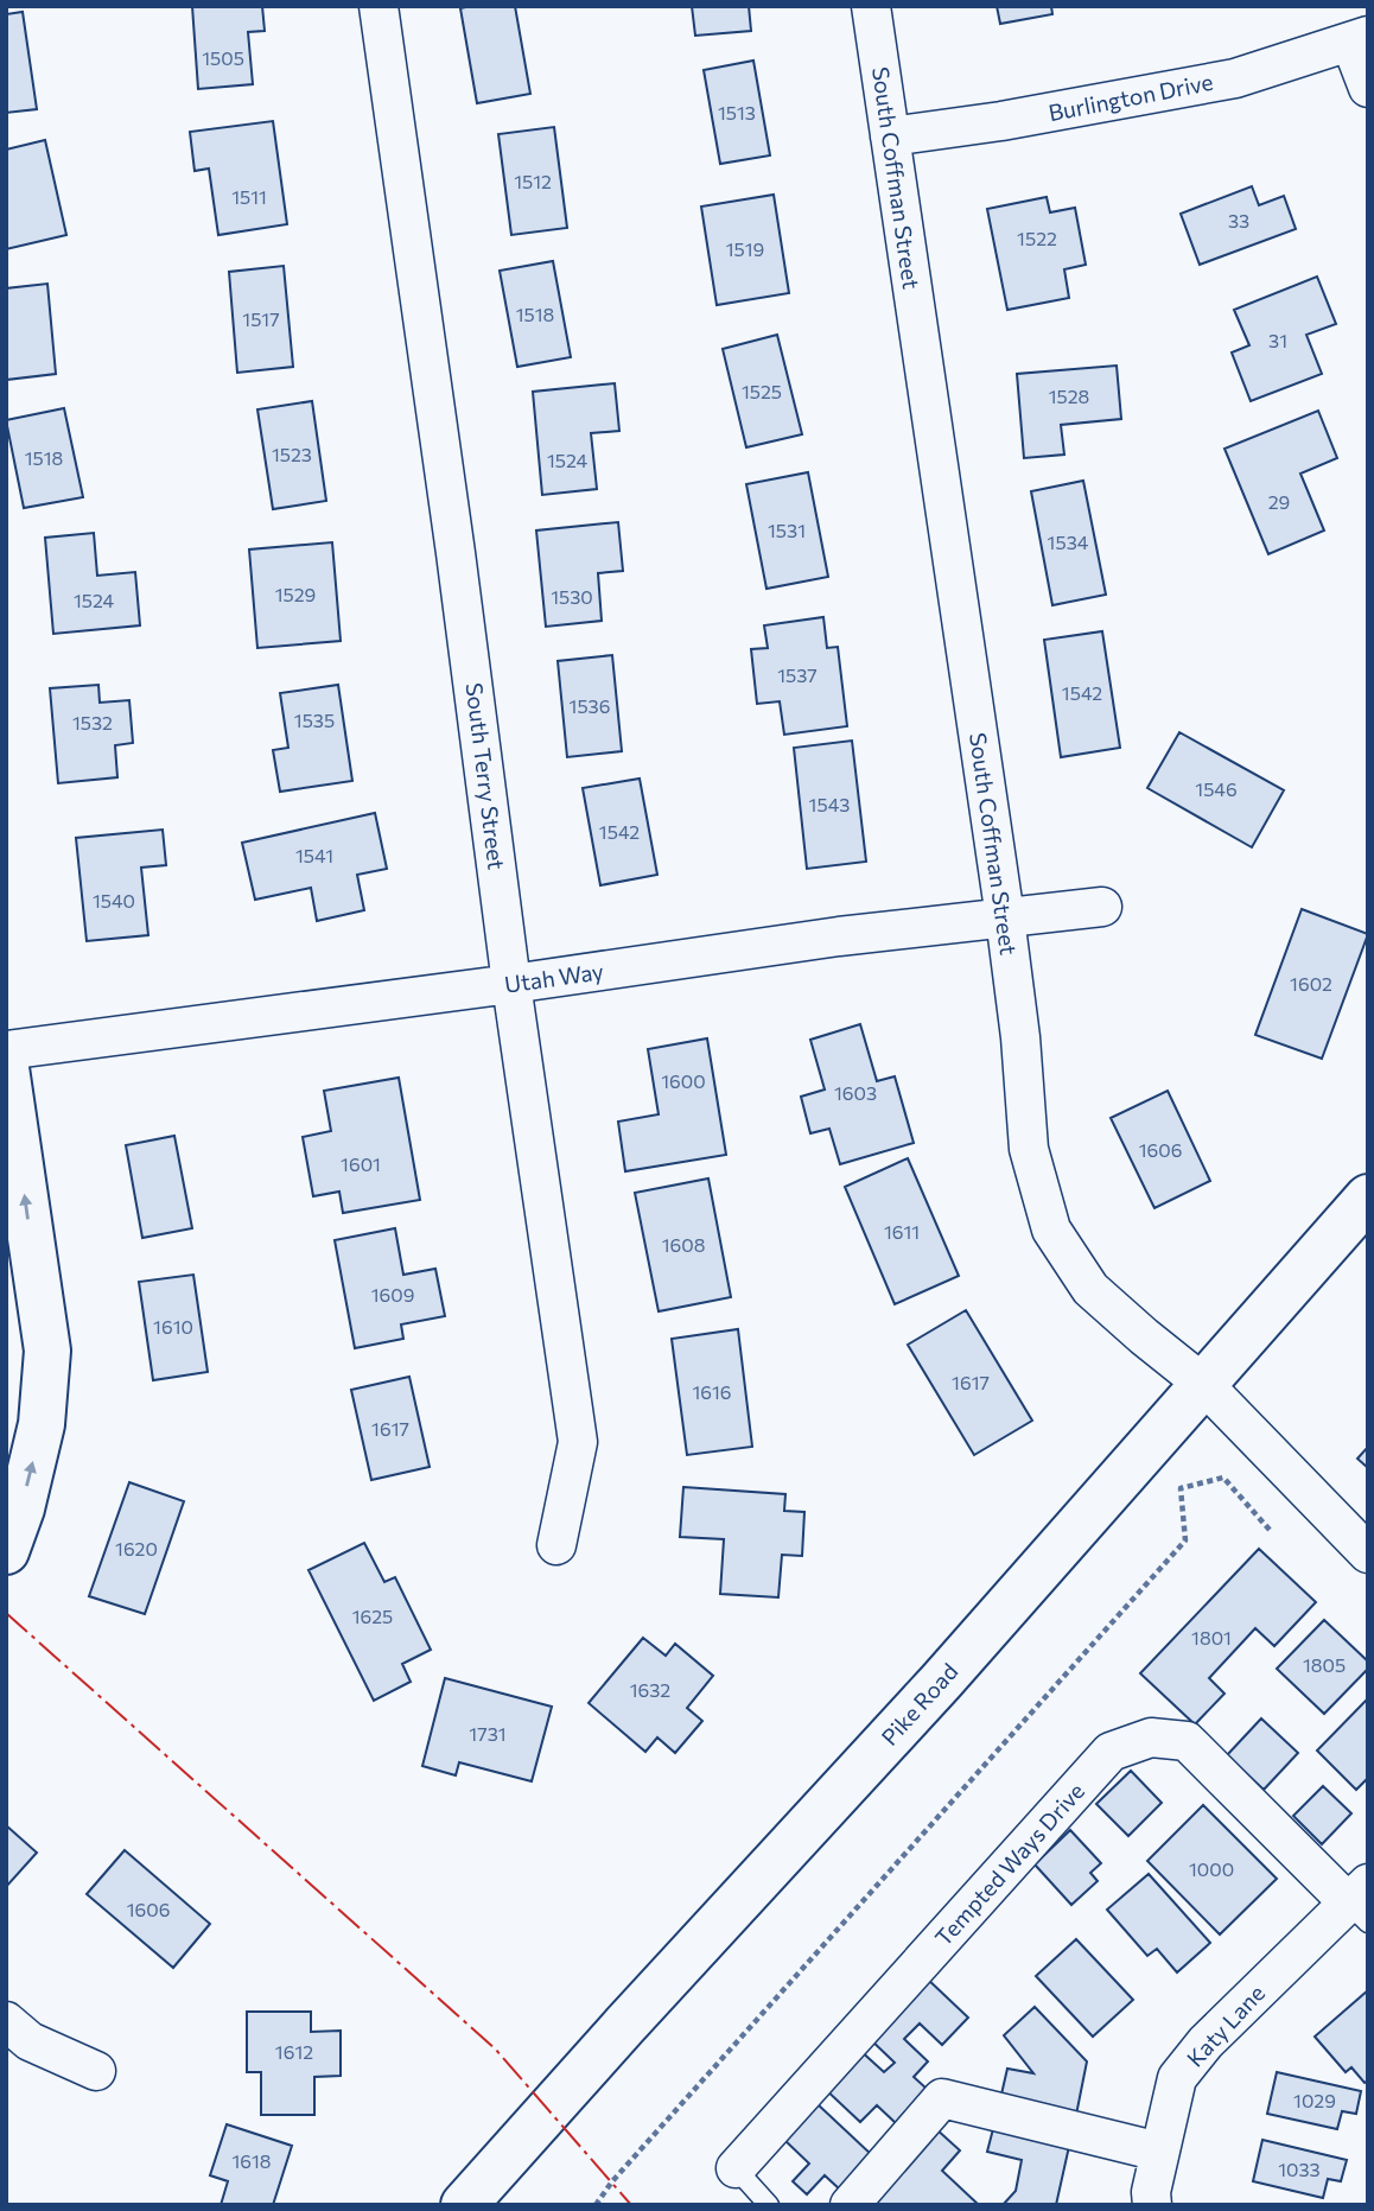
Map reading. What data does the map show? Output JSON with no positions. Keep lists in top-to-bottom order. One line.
{"streets":{"main road":["Pike Road"],"street":["Burlington Drive","South Coffman Street","South Terry Street","Utah Way","Tempted Ways Drive","Katy Lane"]},"crossings":[["Burlington Drive","South Coffman Street"],["South Coffman Street","Utah Way"],["South Coffman Street","Pike Road"],["South Terry Street","Utah Way"],["Tempted Ways Drive","Katy Lane"]],"house_numbers":["1505","1513","1512","1511","33","1522","1519","1518","1517","31","1525","1528","1523","1518","1524","29","1531","1534","1529","1530","1524","1537","1542","1536","1535","1532","1546","1543","1542","1541","1540","1602","1600","1603","1606","1601","1611","1608","1609","1610","1617","1616","1617","1620","1625","1801","1805","1632","1731","1000","1606","1612","1029","1618","1033"]}
